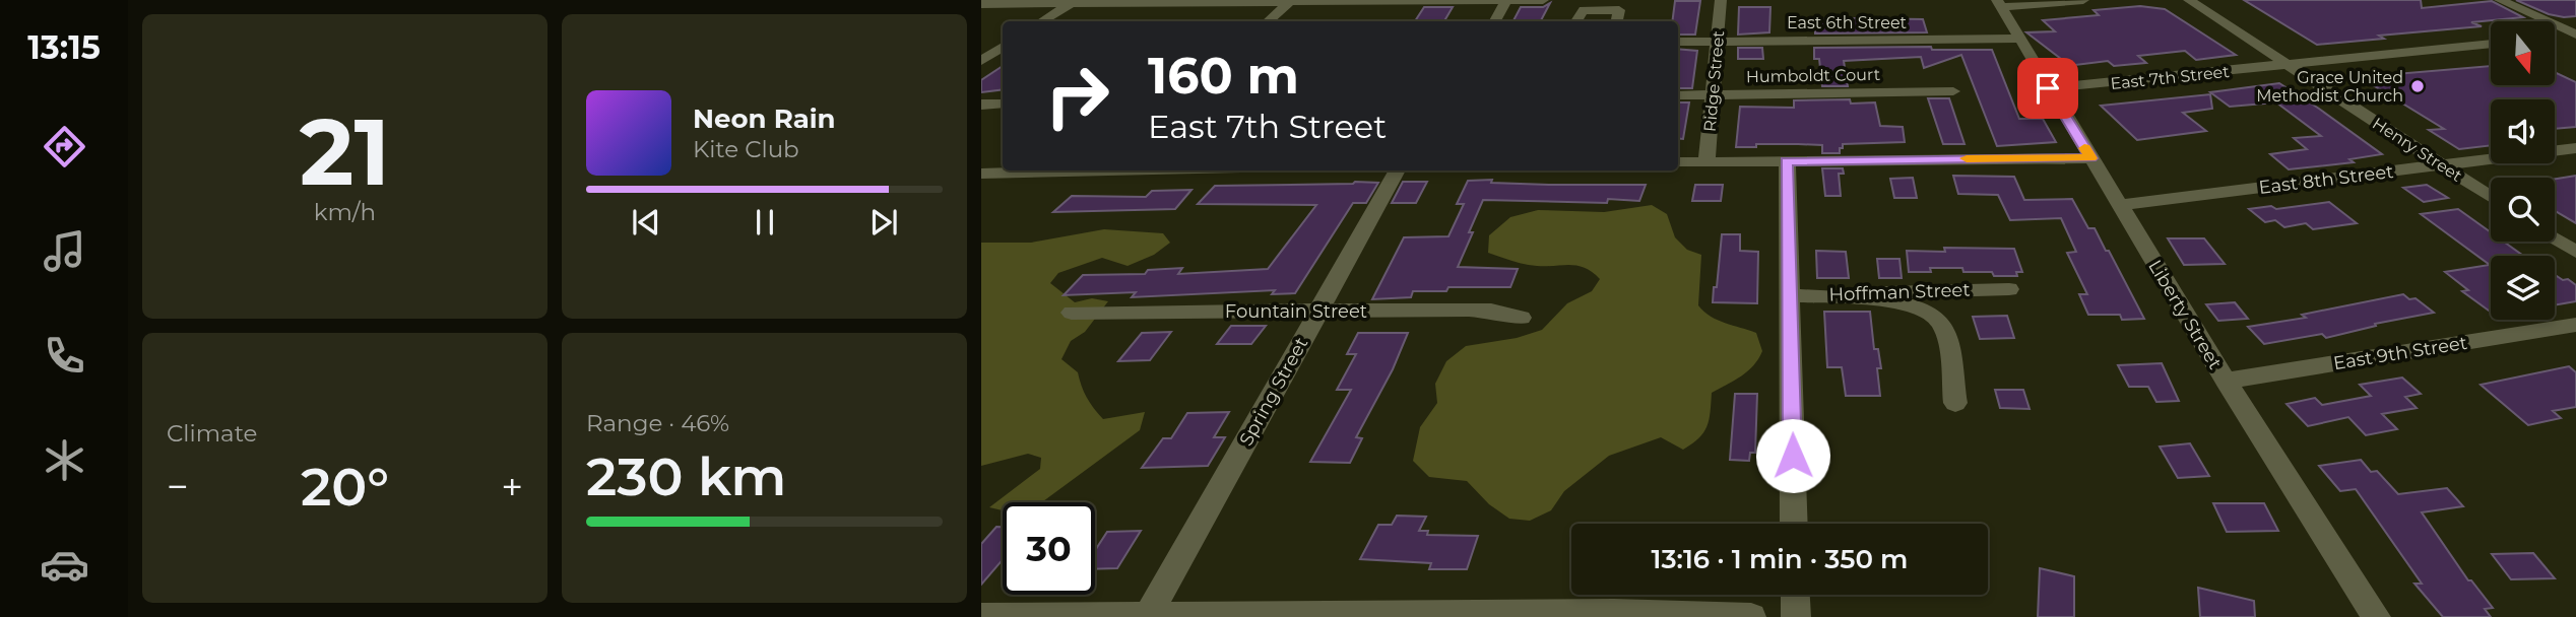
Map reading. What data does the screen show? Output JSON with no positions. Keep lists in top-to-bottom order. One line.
{"streets":{"street":["East 6th Street","Humboldt Court","East 7th Street","Ridge Street","Henry Street","East 8th Street","Hoffman Street","Fountain Street","Liberty Street","East 9th Street","Spring Street"]},"crossings":[["East 6th Street","Ridge Street"],["East 6th Street","Liberty Street"],["Humboldt Court","Ridge Street"],["East 7th Street","Henry Street"],["East 7th Street","Liberty Street"],["Henry Street","East 8th Street"],["East 8th Street","Liberty Street"],["Fountain Street","Spring Street"],["Liberty Street","East 9th Street"]],"places":["Grace United Methodist Church"],"north":"bottom","page":{"tabs":"13:15","tile":[["21","km/h"],"Climate",["Range · 46%","230 km"]],"turn":["160 m","East 7th Street"],"song":["Neon Rain","Kite Club"],"heat":["−","20°","+"],"limit":"30","trip":"13:16 · 1 min · 350 m"}}
